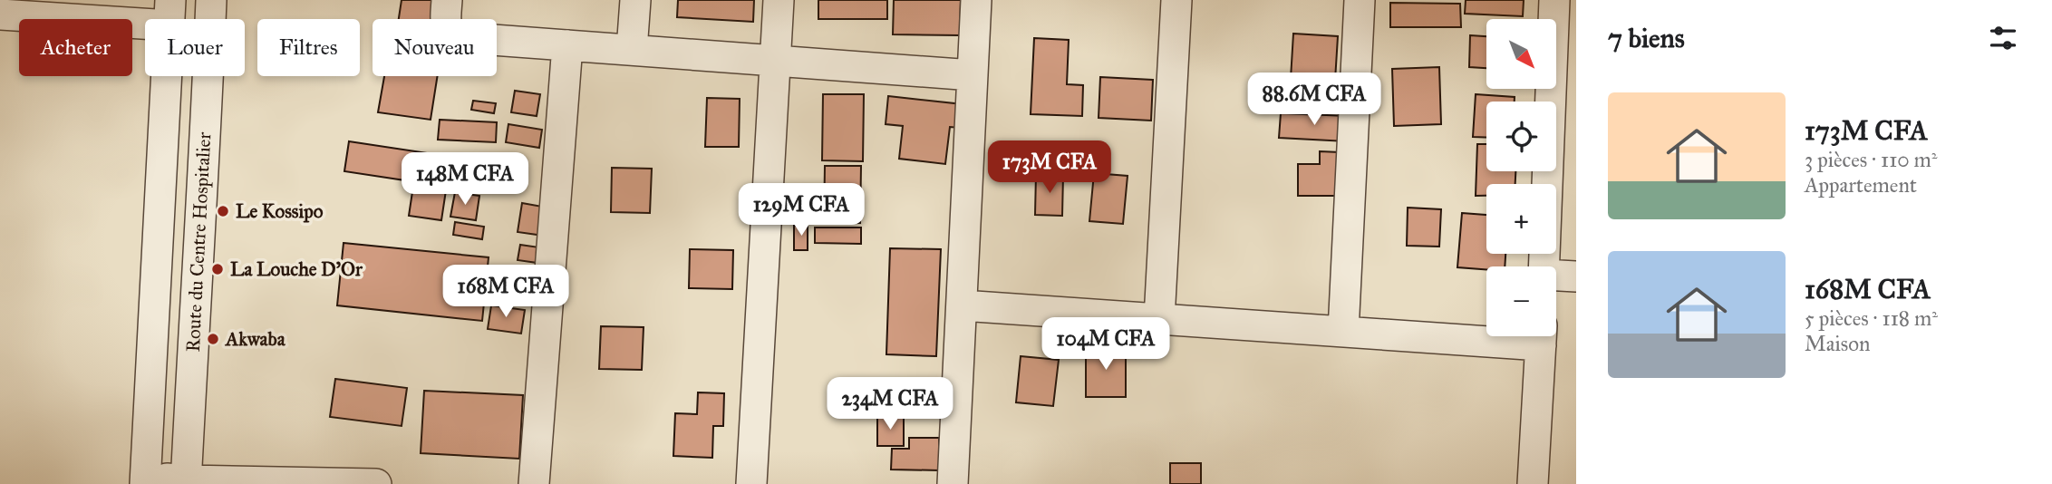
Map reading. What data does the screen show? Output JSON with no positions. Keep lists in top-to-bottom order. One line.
{"streets":{"street":["Route du Centre Hospitalier"]},"places":["Le Kossipo","La Louche D'Or","Akwaba"],"north":"bottom right","page":{"heading":"7 biens","map_buttons":["+","−"],"chip":["Acheter","Louer","Filtres","Nouveau"],"price":["88.6M CFA","173M CFA","148M CFA","129M CFA","168M CFA","104M CFA","234M CFA"],"list":[{"name":"173M CFA","note":"3 pièces · 110 m² · Appartement"},{"name":"168M CFA","note":"5 pièces · 118 m² · Maison"}]}}
